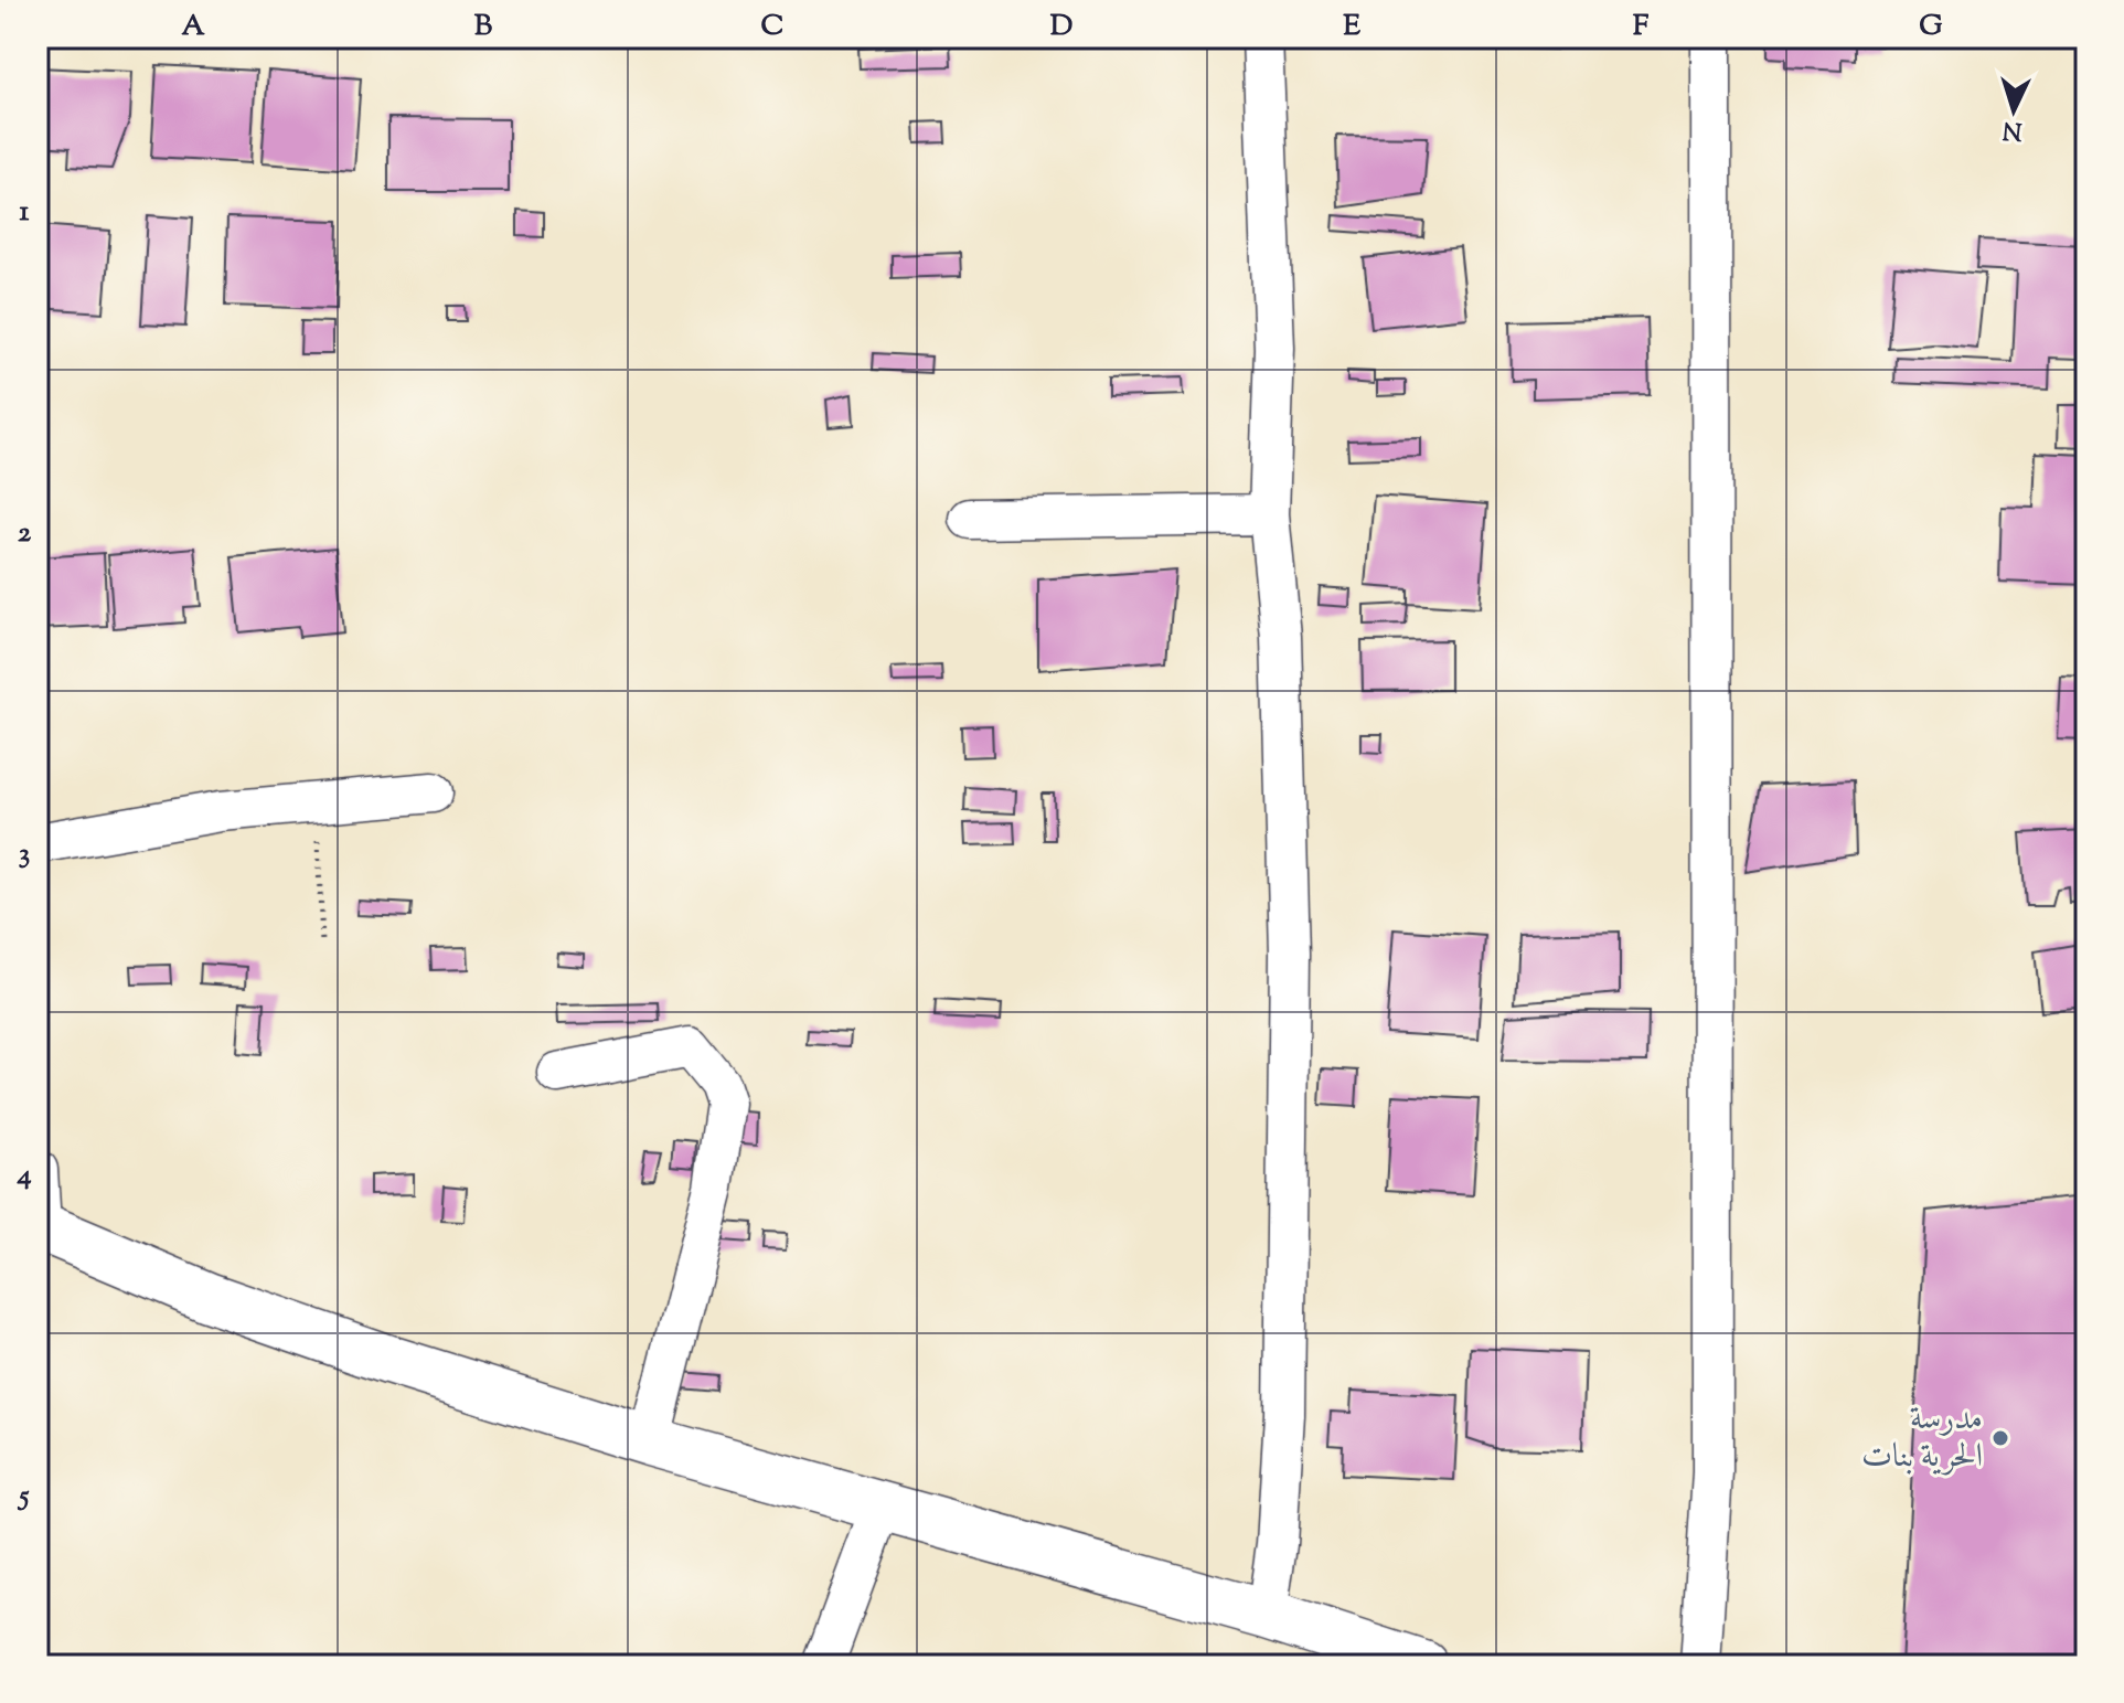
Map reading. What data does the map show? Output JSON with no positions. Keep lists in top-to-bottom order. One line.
{"places":["مدرسة الحرية بنات"],"north":"bottom","grid":{"columns":["A","B","C","D","E","F","G"],"rows":["1","2","3","4","5"]}}
